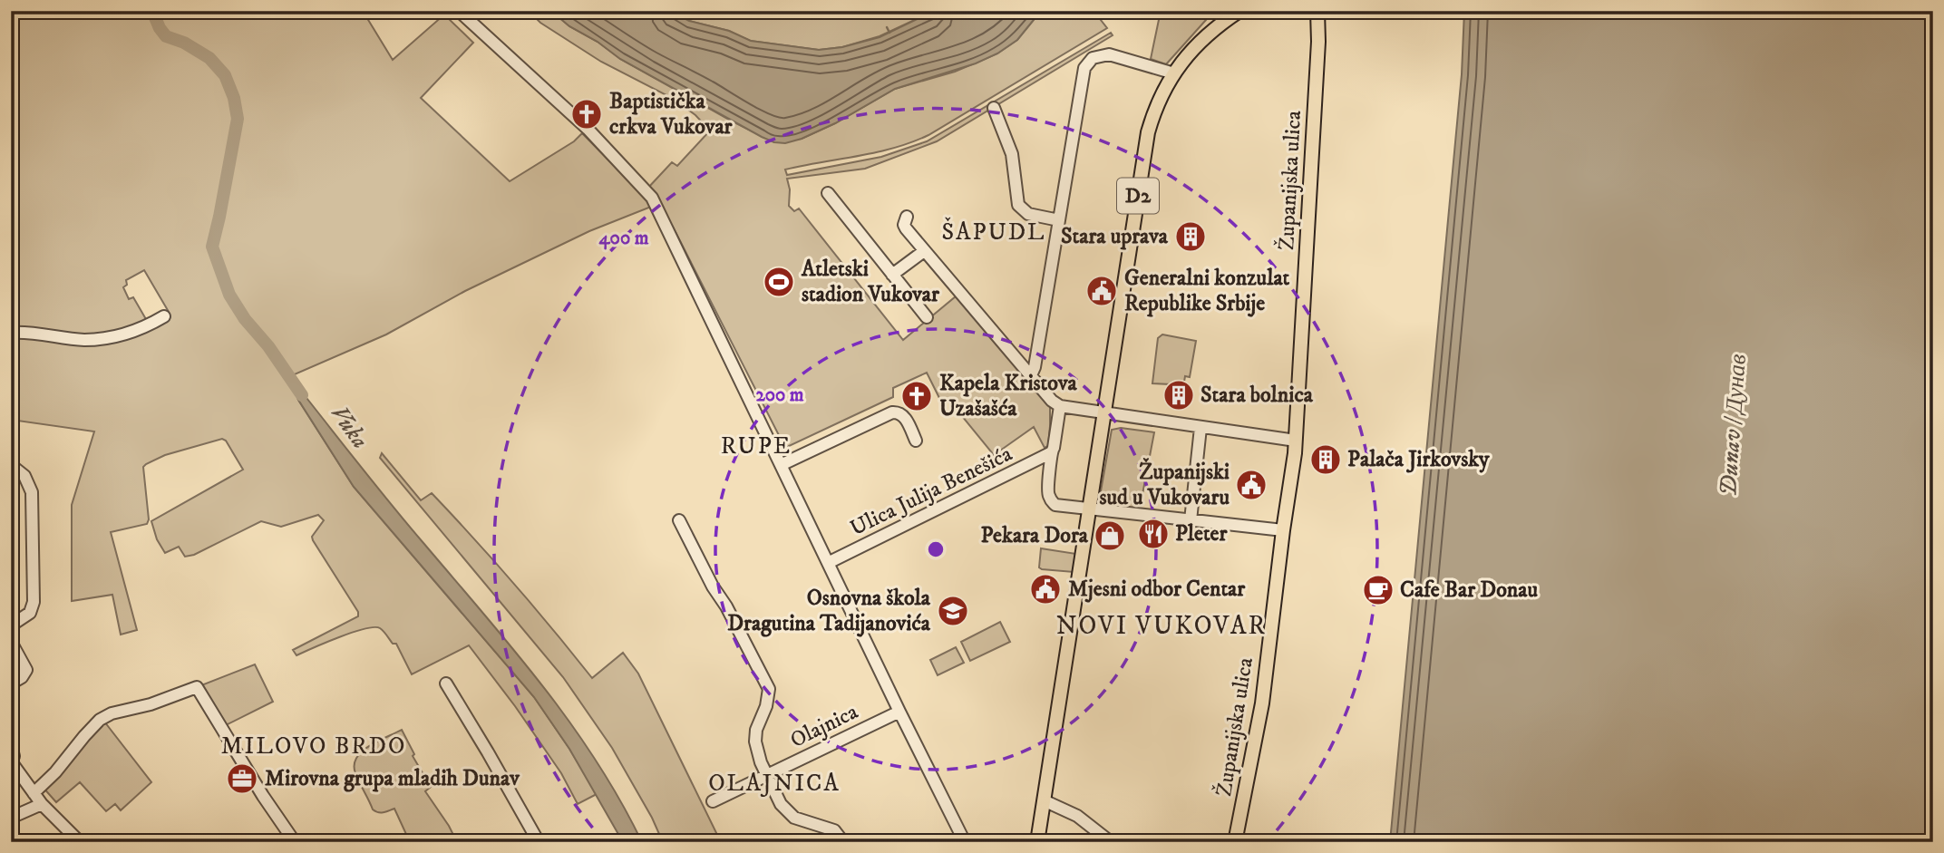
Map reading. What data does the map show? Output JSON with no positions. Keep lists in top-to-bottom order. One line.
{"streets":{"main road":["Županijska ulica","D2"],"street":["Ulica Julija Benešića","Olajnica"]},"districts":["ŠAPUDL","RUPE","NOVI VUKOVAR","MILOVO BRDO","OLAJNICA"],"water":["Dunav / Дунав","Vuka"],"places":{"church":["Baptistička crkva Vukovar","Kapela Kristova Uzašašća"],"building":["Stara uprava","Stara bolnica","Palača Jirkovsky"],"sports":["Atletski stadion Vukovar"],"public building":["Generalni konzulat Republike Srbije","Županijski sud u Vukovaru","Mjesni odbor Centar"],"restaurant":["Pleter"],"shop":["Pekara Dora"],"cafe":["Cafe Bar Donau"],"school or university":["Osnovna škola Dragutina Tadijanovića"],"office":["Mirovna grupa mladih Dunav"]},"rings":["400 m","200 m"]}
